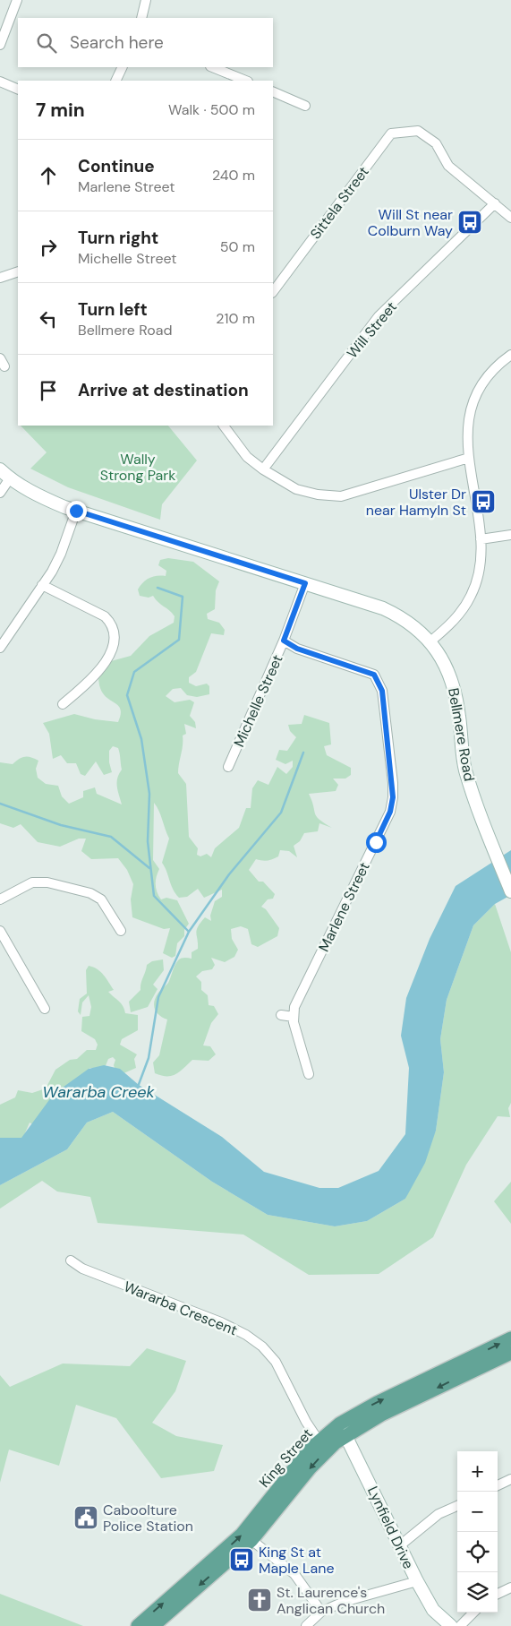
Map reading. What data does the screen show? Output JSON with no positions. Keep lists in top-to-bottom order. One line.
{"streets":{"main road":["Bellmere Road","King Street","Lynfield Drive"],"street":["Sittela Street","Will Street","Michelle Street","Marlene Street","Wararba Crescent"]},"crossings":[["Sittela Street","Will Street"],["Michelle Street","Bellmere Road"],["Michelle Street","Marlene Street"],["Wararba Crescent","King Street"],["King Street","Lynfield Drive"]],"water":["Wararba Creek"],"parks":["Wally Strong Park"],"places":{"bus stop":["Will St near Colburn Way","Ulster Dr near Hamyln St","King St at Maple Lane"],"public building":["Caboolture Police Station"],"church":["St. Laurence's Anglican Church"]},"page":{"search":"Search here","heading":["7 min","Walk · 500 m"],"list":[["Continue","Marlene Street","240 m"],["Turn right","Michelle Street","50 m"],["Turn left","Bellmere Road","210 m"],"Arrive at destination"],"map_buttons":["+","−"]}}
